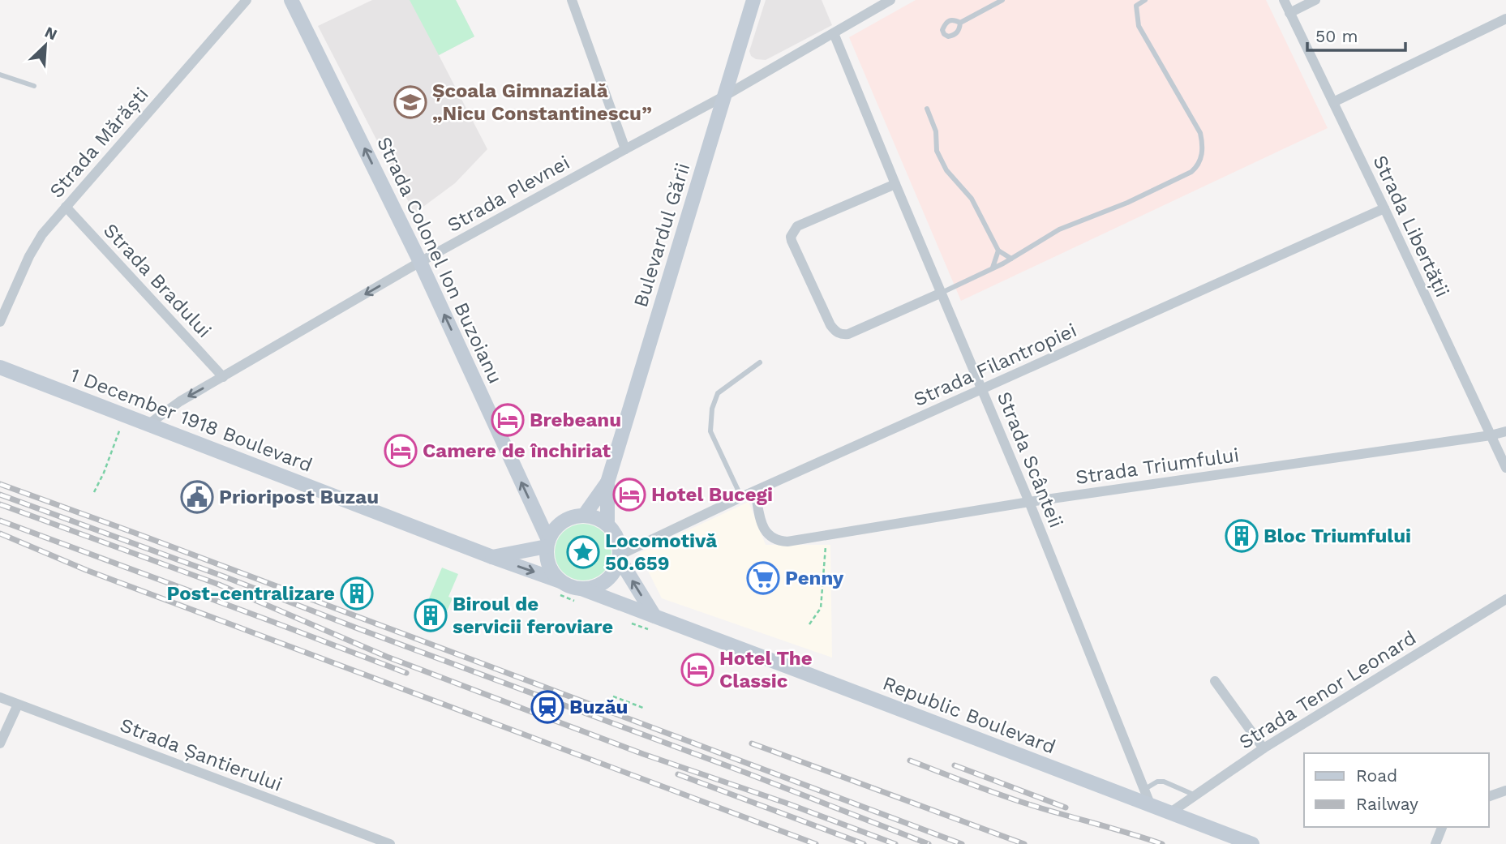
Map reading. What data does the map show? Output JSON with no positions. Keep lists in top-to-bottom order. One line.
{"streets":{"main road":["Bulevardul Gării","Strada Colonel Ion Buzoianu","1 December 1918 Boulevard"],"street":["Strada Mărăști","Strada Plevnei","Strada Libertății","Strada Bradului","Strada Filantropiei","Strada Scânteii","Strada Triumfului","Strada Tenor Leonard","Strada Șantierului"]},"crossings":[["Strada Mărăști","Strada Bradului"],["Strada Plevnei","Bulevardul Gării"],["Strada Plevnei","Strada Colonel Ion Buzoianu"],["Strada Plevnei","Strada Bradului"],["Strada Plevnei","1 December 1918 Boulevard"],["Strada Plevnei","Strada Scânteii"],["Strada Libertății","Strada Filantropiei"],["Strada Libertății","Strada Triumfului"],["Bulevardul Gării","Strada Colonel Ion Buzoianu"],["Bulevardul Gării","Strada Filantropiei"],["Bulevardul Gării","1 December 1918 Boulevard"],["Strada Colonel Ion Buzoianu","Strada Filantropiei"],["Strada Colonel Ion Buzoianu","1 December 1918 Boulevard"],["Strada Filantropiei","1 December 1918 Boulevard"],["Strada Filantropiei","Strada Scânteii"],["Strada Filantropiei","Strada Triumfului"],["Strada Scânteii","Strada Triumfului"]],"one_way":["Strada Plevnei","Strada Colonel Ion Buzoianu"],"places":{"school or university":["Școala Gimnazială „Nicu Constantinescu”"],"hotel":["Brebeanu","Camere de închiriat","Hotel Bucegi","Hotel The Classic"],"public building":["Prioripost Buzau"],"building":["Bloc Triumfului","Post-centralizare","Biroul de servicii feroviare"],"place":["Locomotivă 50.659"],"supermarket":["Penny"],"station":["Buzău"]},"legend":["Road","Railway"],"scale_bar":"50 m","north":"top right"}
